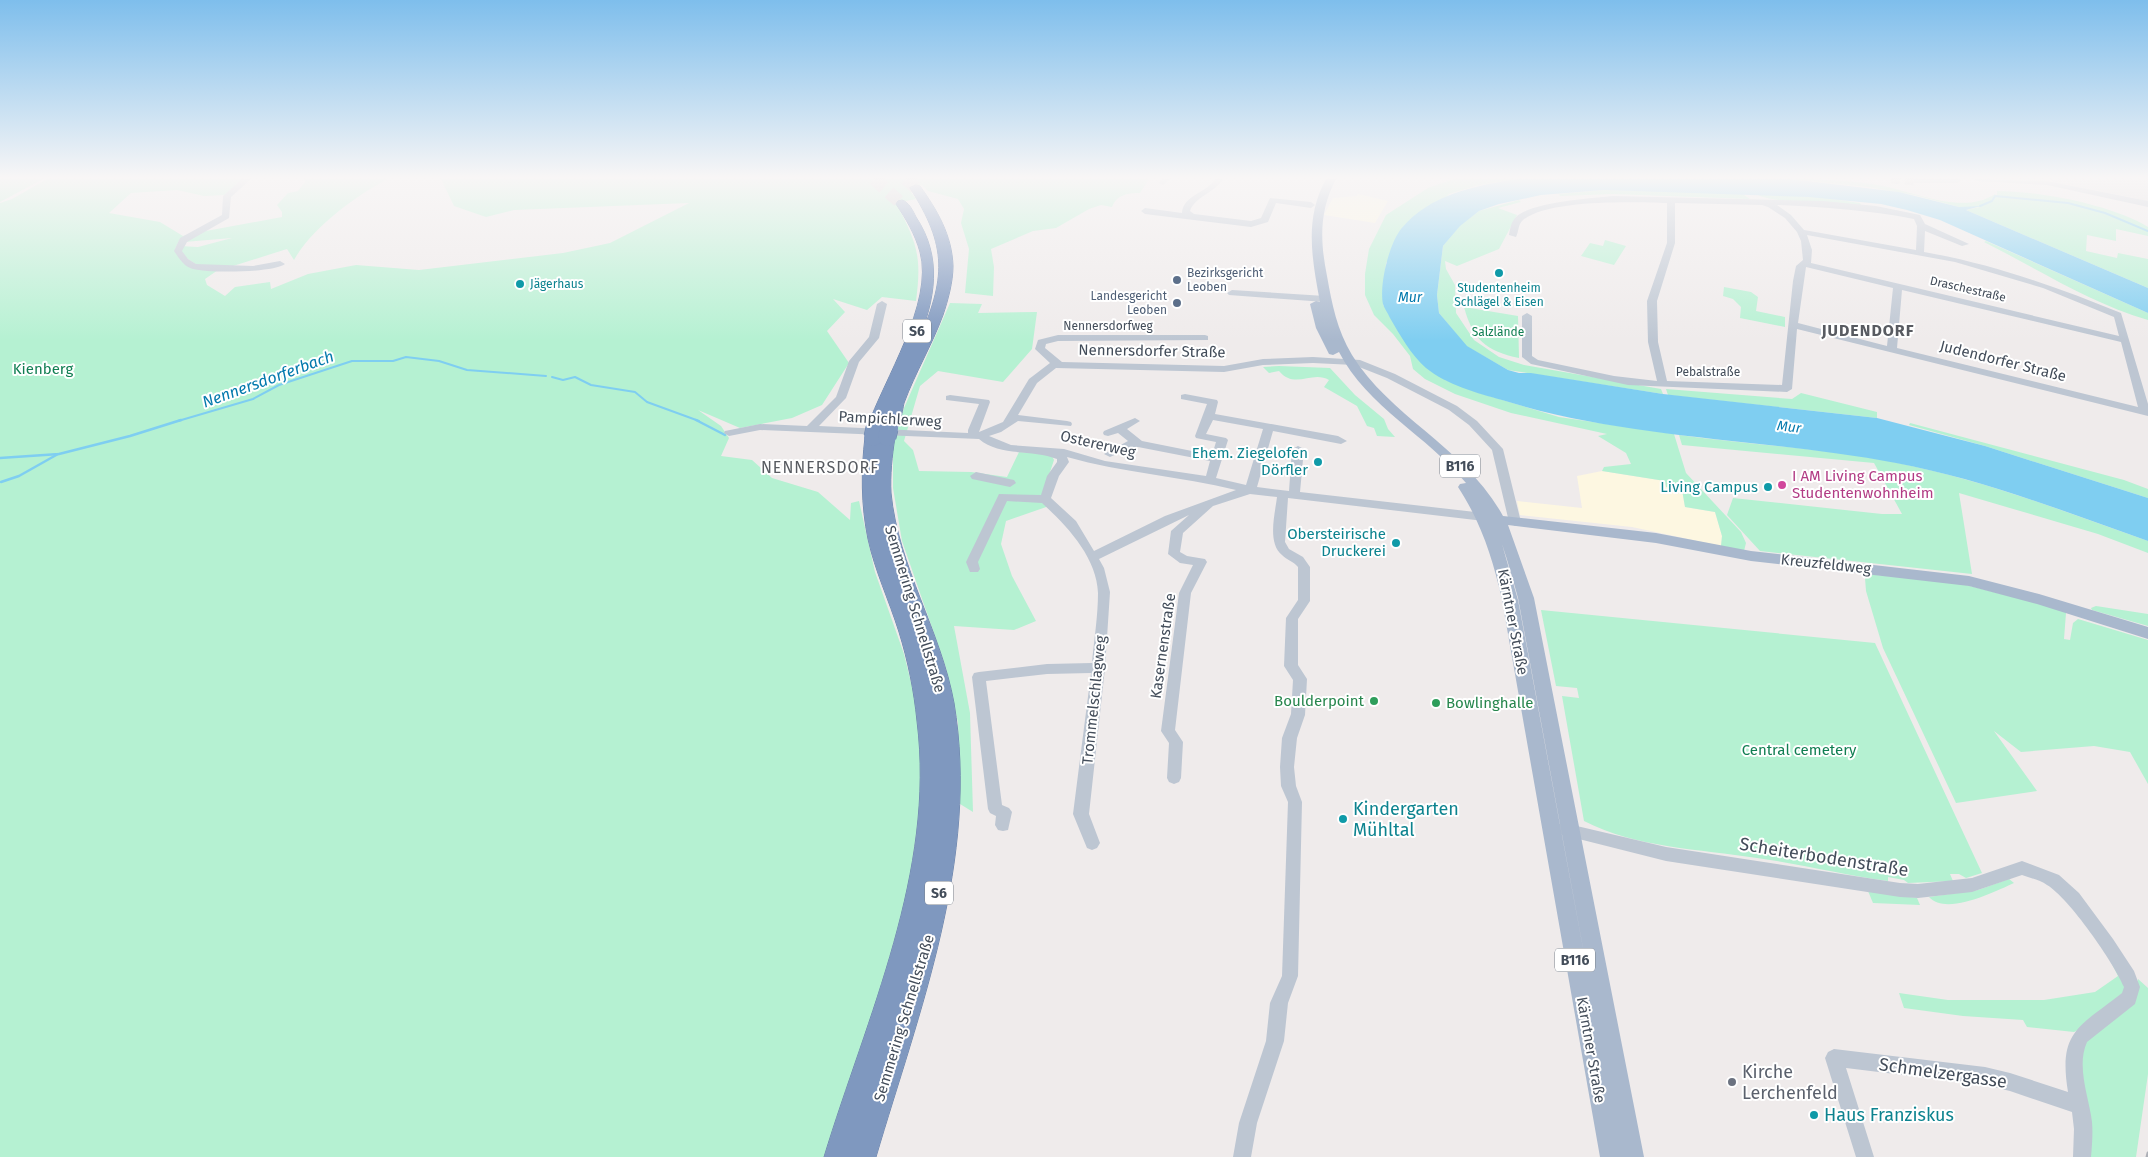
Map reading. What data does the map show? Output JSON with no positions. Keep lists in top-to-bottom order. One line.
{"streets":{"highway":["S6","Semmering Schnellstraße"],"main road":["Ostererweg","B116","Kreuzfeldweg","Kärntner Straße"],"street":["Draschestraße","Nennersdorfweg","Nennersdorfer Straße","Judendorfer Straße","Pebalstraße","Pampichlerweg","Kasernenstraße","Trommelschlagweg","Scheiterbodenstraße","Schmelzergasse"]},"crossings":[["Nennersdorfweg","Nennersdorfer Straße"],["Nennersdorfer Straße","Pampichlerweg"],["Nennersdorfer Straße","Ostererweg"],["Nennersdorfer Straße","Kärntner Straße"],["Judendorfer Straße","Pebalstraße"],["Pampichlerweg","Ostererweg"],["Ostererweg","Kreuzfeldweg"],["Ostererweg","Kärntner Straße"],["Kreuzfeldweg","Kärntner Straße"],["Kärntner Straße","Scheiterbodenstraße"],["Scheiterbodenstraße","Schmelzergasse"]],"districts":["JUDENDORF","NENNERSDORF"],"water":["Mur","Nennersdorferbach"],"parks":["Salzlände","Kienberg","Central cemetery"],"places":["Studentenheim Schlägel & Eisen","Bezirksgericht Leoben","Jägerhaus","Landesgericht Leoben","Ehem. Ziegelofen Dörfler","I AM Living Campus Studentenwohnheim","Living Campus","Obersteirische Druckerei","Boulderpoint","Bowlinghalle","Kindergarten Mühltal","Kirche Lerchenfeld","Haus Franziskus"]}
